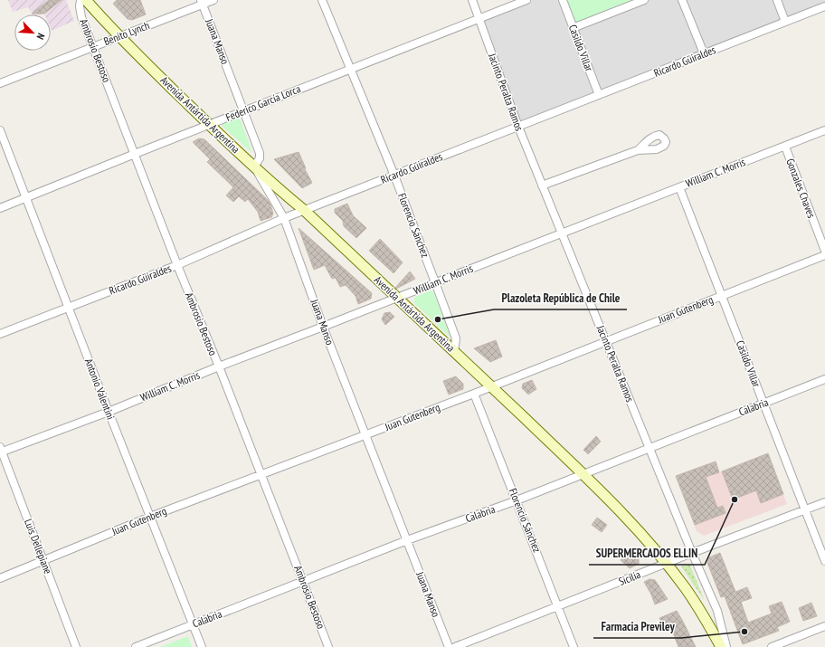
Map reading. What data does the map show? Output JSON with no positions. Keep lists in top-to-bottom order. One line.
{"streets":{"main road":["Avenida Antártida Argentina"],"street":["Benito Lynch","Juana Manso","Casildo Villar","Ambrosio Bestoso","Ricardo Güiraldes","Jacinto Peralta Ramos","Federico García Lorca","William C. Morris","Gonzales Chaves","Florencio Sánchez","Juan Gutenberg","Antonio Valentini","Calabria","Luis Dellepiane","Sicilia"]},"crossings":[["Benito Lynch","Juana Manso"],["Benito Lynch","Ambrosio Bestoso"],["Benito Lynch","Avenida Antártida Argentina"],["Juana Manso","Ricardo Güiraldes"],["Juana Manso","Federico García Lorca"],["Juana Manso","Avenida Antártida Argentina"],["Juana Manso","William C. Morris"],["Juana Manso","Juan Gutenberg"],["Juana Manso","Calabria"],["Casildo Villar","Ricardo Güiraldes"],["Casildo Villar","William C. Morris"],["Casildo Villar","Juan Gutenberg"],["Casildo Villar","Calabria"],["Casildo Villar","Sicilia"],["Ambrosio Bestoso","Ricardo Güiraldes"],["Ambrosio Bestoso","Federico García Lorca"],["Ambrosio Bestoso","William C. Morris"],["Ambrosio Bestoso","Juan Gutenberg"],["Ambrosio Bestoso","Calabria"],["Ricardo Güiraldes","Jacinto Peralta Ramos"],["Ricardo Güiraldes","Avenida Antártida Argentina"],["Ricardo Güiraldes","Florencio Sánchez"],["Ricardo Güiraldes","Antonio Valentini"],["Jacinto Peralta Ramos","Federico García Lorca"],["Jacinto Peralta Ramos","William C. Morris"],["Jacinto Peralta Ramos","Juan Gutenberg"],["Jacinto Peralta Ramos","Calabria"],["Jacinto Peralta Ramos","Sicilia"],["Federico García Lorca","Avenida Antártida Argentina"],["Federico García Lorca","Florencio Sánchez"],["Federico García Lorca","Antonio Valentini"],["Avenida Antártida Argentina","William C. Morris"],["Avenida Antártida Argentina","Florencio Sánchez"],["Avenida Antártida Argentina","Juan Gutenberg"],["Avenida Antártida Argentina","Calabria"],["Avenida Antártida Argentina","Sicilia"],["William C. Morris","Gonzales Chaves"],["William C. Morris","Florencio Sánchez"],["William C. Morris","Antonio Valentini"],["William C. Morris","Luis Dellepiane"],["Florencio Sánchez","Juan Gutenberg"],["Florencio Sánchez","Calabria"],["Florencio Sánchez","Sicilia"],["Juan Gutenberg","Antonio Valentini"],["Juan Gutenberg","Luis Dellepiane"],["Antonio Valentini","Calabria"]],"places":["Plazoleta República de Chile","SUPERMERCADOS ELLIN","Farmacia Previley"],"north":"bottom right"}
